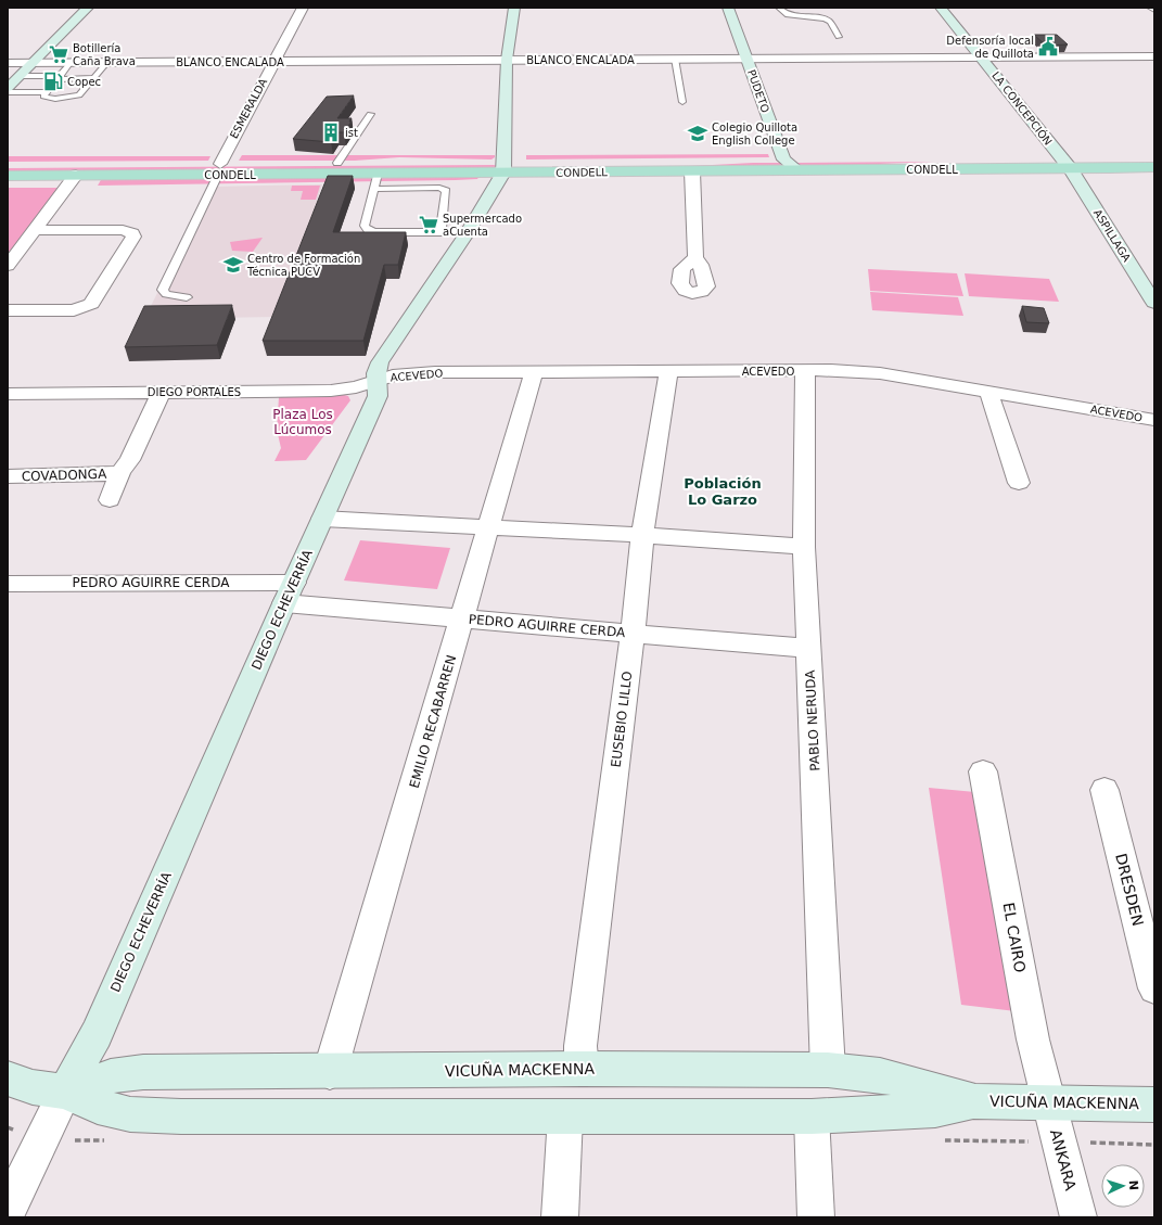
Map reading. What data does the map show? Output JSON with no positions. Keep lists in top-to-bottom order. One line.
{"streets":{"main road":["PUDETO","LA CONCEPCIÓN","CONDELL","ASPILLAGA","DIEGO ECHEVERRÍA","VICUÑA MACKENNA"],"street":["BLANCO ENCALADA","ESMERALDA","ACEVEDO","DIEGO PORTALES","COVADONGA","PEDRO AGUIRRE CERDA","EUSEBIO LILLO","PABLO NERUDA","EMILIO RECABARREN","DRESDEN","EL CAIRO","ANKARA"]},"crossings":[["BLANCO ENCALADA","PUDETO"],["BLANCO ENCALADA","ESMERALDA"],["BLANCO ENCALADA","LA CONCEPCIÓN"],["PUDETO","CONDELL"],["ESMERALDA","CONDELL"],["LA CONCEPCIÓN","CONDELL"],["LA CONCEPCIÓN","ASPILLAGA"],["CONDELL","ASPILLAGA"],["CONDELL","DIEGO ECHEVERRÍA"],["ACEVEDO","DIEGO PORTALES"],["ACEVEDO","DIEGO ECHEVERRÍA"],["ACEVEDO","EUSEBIO LILLO"],["ACEVEDO","PABLO NERUDA"],["ACEVEDO","EMILIO RECABARREN"],["DIEGO PORTALES","DIEGO ECHEVERRÍA"],["PEDRO AGUIRRE CERDA","DIEGO ECHEVERRÍA"],["PEDRO AGUIRRE CERDA","EUSEBIO LILLO"],["PEDRO AGUIRRE CERDA","PABLO NERUDA"],["PEDRO AGUIRRE CERDA","EMILIO RECABARREN"],["DIEGO ECHEVERRÍA","VICUÑA MACKENNA"],["EUSEBIO LILLO","VICUÑA MACKENNA"],["PABLO NERUDA","VICUÑA MACKENNA"],["EMILIO RECABARREN","VICUÑA MACKENNA"],["EL CAIRO","VICUÑA MACKENNA"],["EL CAIRO","ANKARA"],["VICUÑA MACKENNA","ANKARA"]],"districts":["Población Lo Garzo"],"parks":["Plaza Los Lúcumos"],"places":{"public building":["Defensoría local de Quillota"],"supermarket":["Botillería Caña Brava","Supermercado aCuenta"],"fuel station":["Copec"],"building":["ist"],"school or university":["Colegio Quillota English College","Centro de Formación Técnica PUCV"]},"north":"right"}
